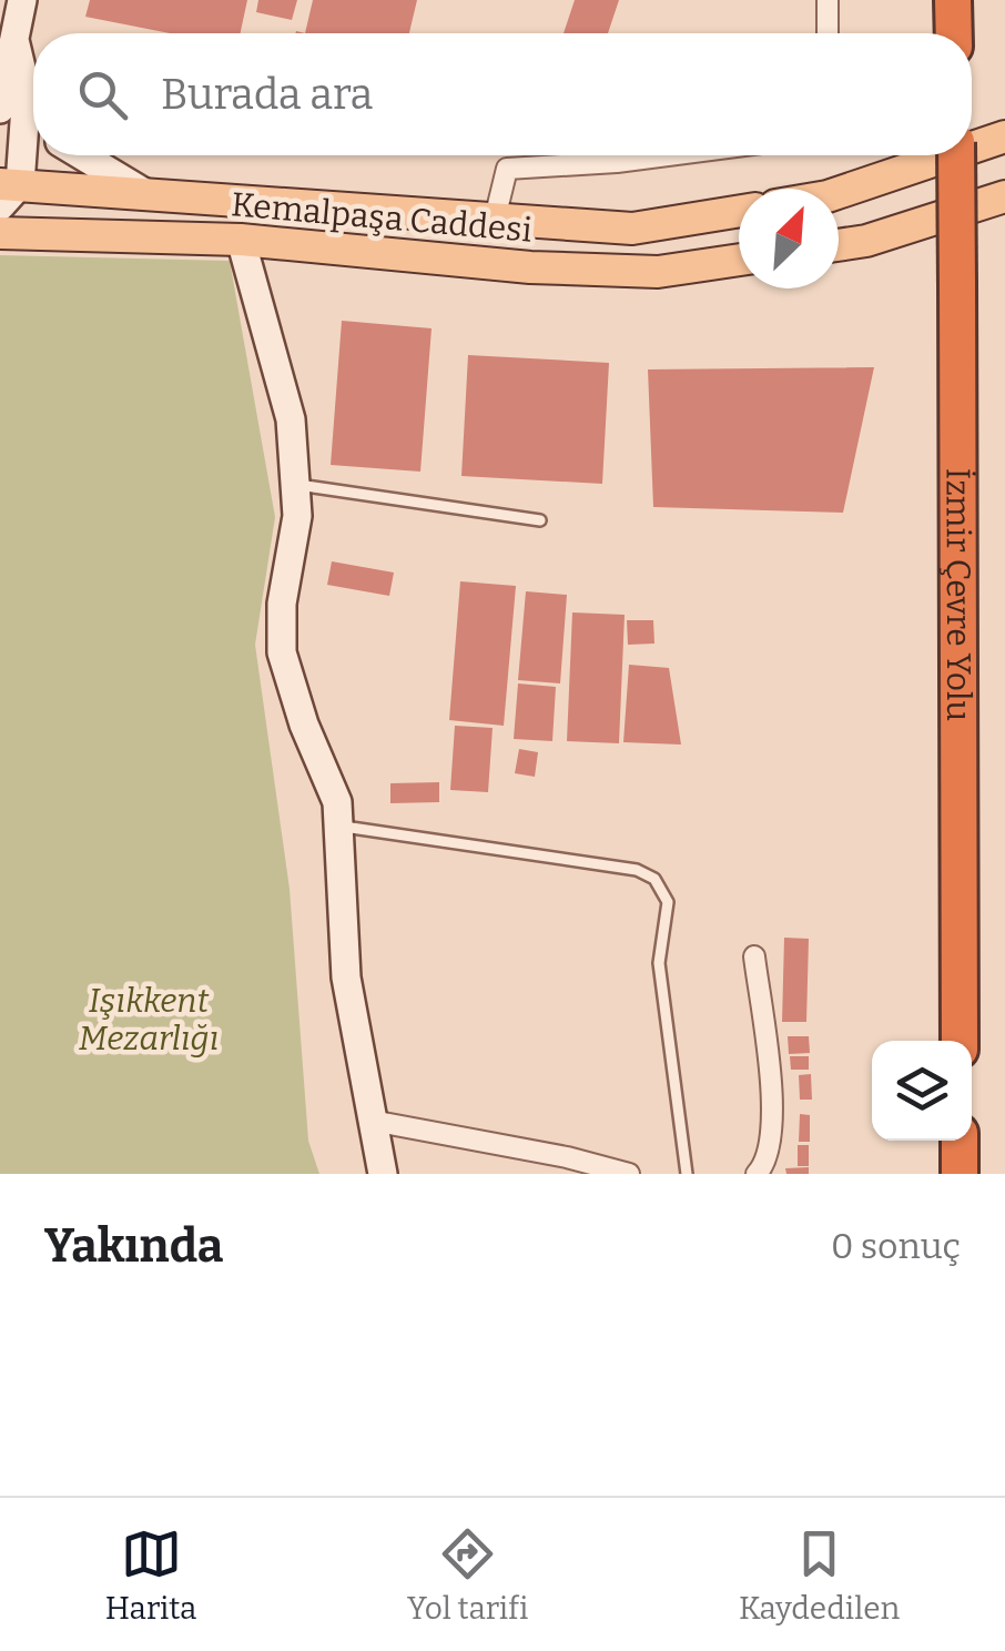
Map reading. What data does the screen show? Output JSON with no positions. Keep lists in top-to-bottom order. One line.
{"streets":{"highway":["İzmir Çevre Yolu"],"main road":["Kemalpaşa Caddesi"]},"parks":["Işıkkent Mezarlığı"],"north":"top right","page":{"search":"Burada ara","heading":["Yakında","0 sonuç"],"nav":["Harita","Yol tarifi","Kaydedilen"]}}
